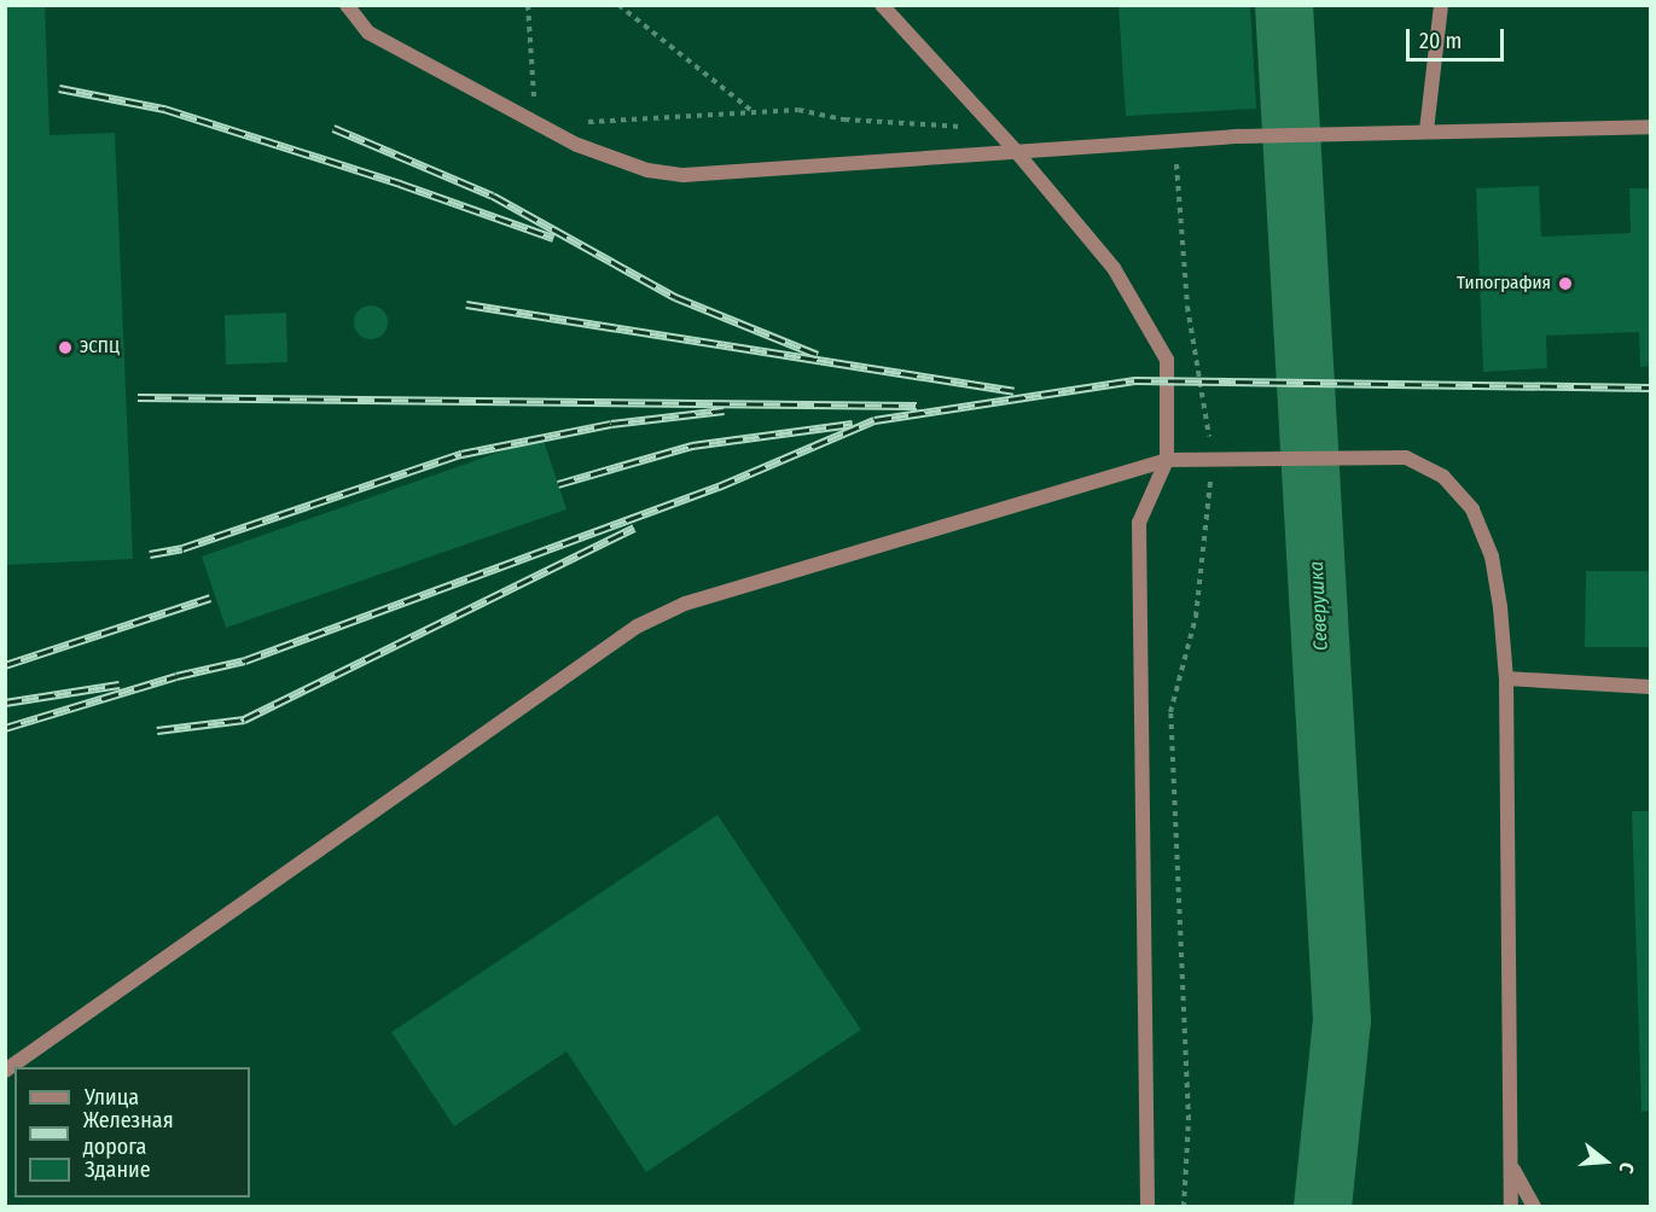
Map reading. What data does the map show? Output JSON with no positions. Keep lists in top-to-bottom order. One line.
{"water":["Северушка"],"places":["Типография","ЭСПЦ"],"legend":["Улица","Железная дорога","Здание"],"scale_bar":"20 m","north":"right"}
